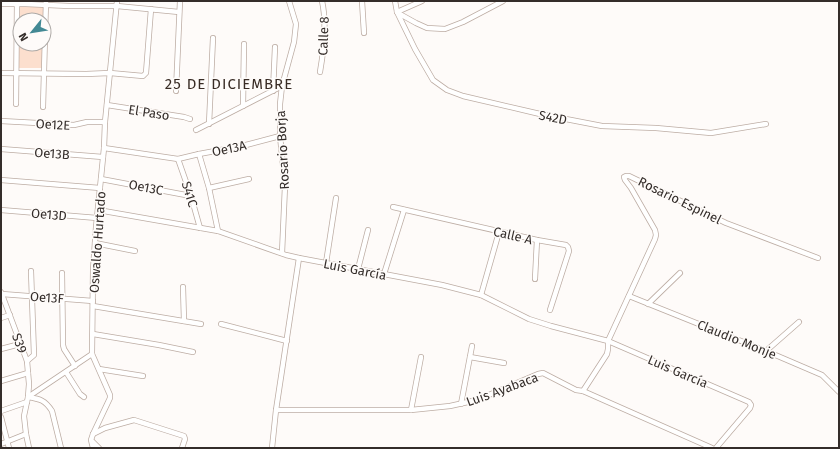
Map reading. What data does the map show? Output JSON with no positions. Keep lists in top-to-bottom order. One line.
{"streets":{"street":["Calle 8","El Paso","S42D","Oe12E","Oe13A","Rosario Borja","Oe13B","Oe13C","S41C","Rosario Espinel","Oe13D","Calle A","Oswaldo Hurtado","Luis García","Oe13F","Claudio Monje","S39","Luis Ayabaca"]},"crossings":[["El Paso","Oswaldo Hurtado"],["Oe12E","Oswaldo Hurtado"],["Oe13A","Rosario Borja"],["Oe13A","S41C"],["Rosario Borja","Luis García"],["Oe13B","Oswaldo Hurtado"],["Oe13C","S41C"],["Oe13C","Oswaldo Hurtado"],["S41C","Luis García"],["Rosario Espinel","Luis García"],["Rosario Espinel","Claudio Monje"],["Oe13D","Oswaldo Hurtado"],["Oswaldo Hurtado","Luis García"],["Oswaldo Hurtado","Oe13F"],["Oe13F","S39"]],"districts":["25 DE DICIEMBRE"],"north":"bottom left"}
